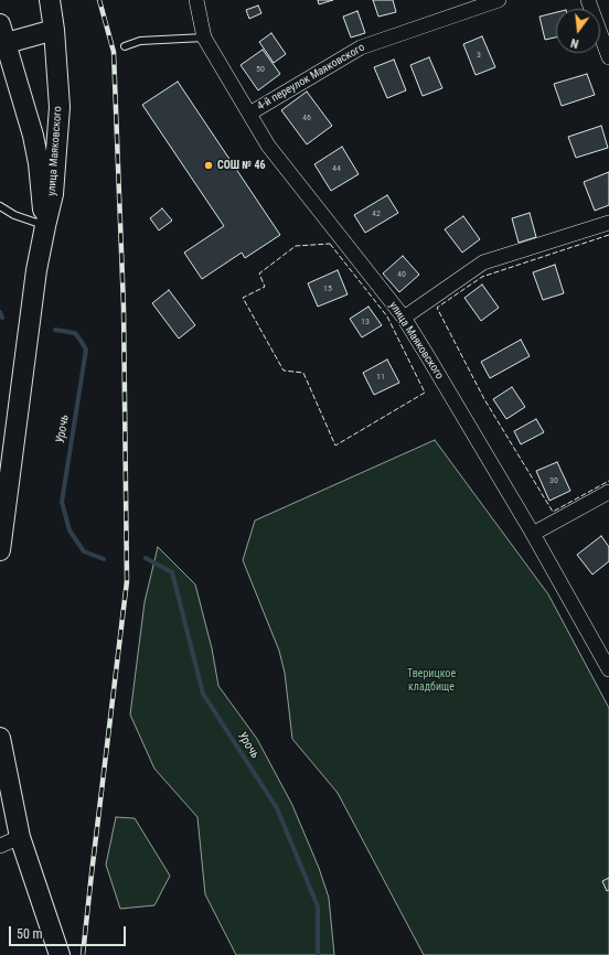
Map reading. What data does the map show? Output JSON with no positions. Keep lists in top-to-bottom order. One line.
{"streets":{"main road":["улица Маяковского"],"street":["4-й переулок Маяковского"]},"crossings":[["4-й переулок Маяковского","улица Маяковского"]],"water":["Урочь"],"parks":["Тверицкое кладбище"],"places":["СОШ № 46"],"house_numbers":["3","50","46","44","42","40","15","13","11","30"],"scale_bar":"50 m","north":"bottom"}
